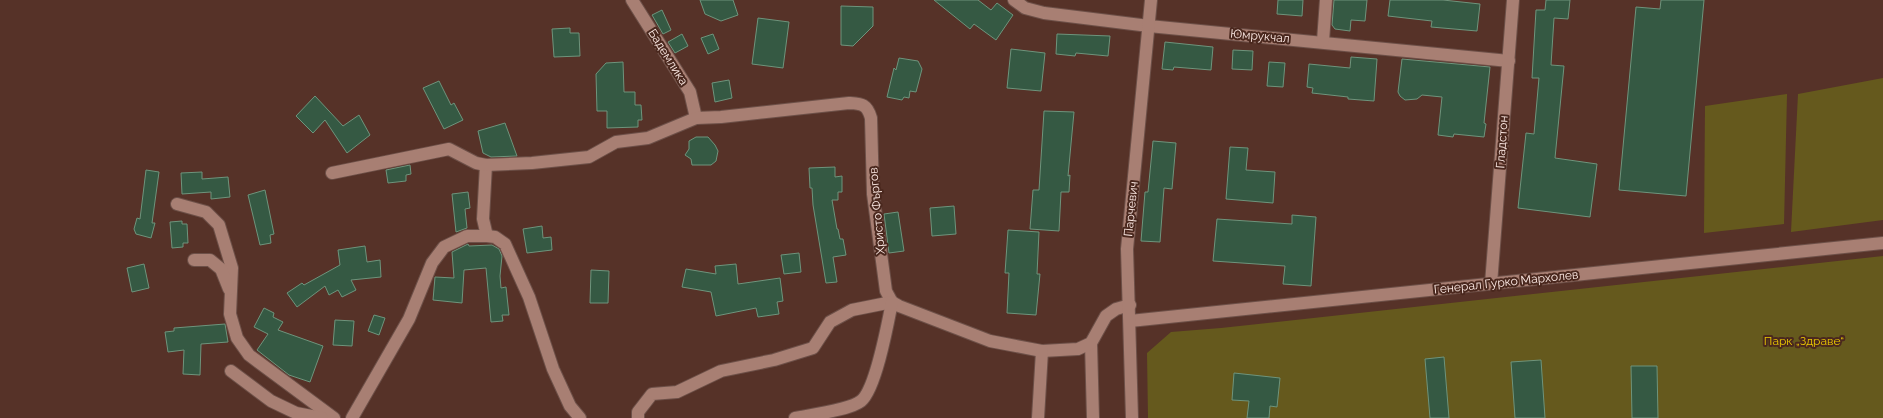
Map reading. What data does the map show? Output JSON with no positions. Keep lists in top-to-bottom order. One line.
{"streets":{"street":["Юмрукчал","Бадемлика","Гладстон","Парчевич","Христо Фъргов","Генерал Гурко Мархолев"]},"crossings":[["Юмрукчал","Гладстон"],["Юмрукчал","Парчевич"],["Бадемлика","Христо Фъргов"],["Гладстон","Генерал Гурко Мархолев"],["Парчевич","Генерал Гурко Мархолев"]],"parks":["Парк „Здраве“"]}
